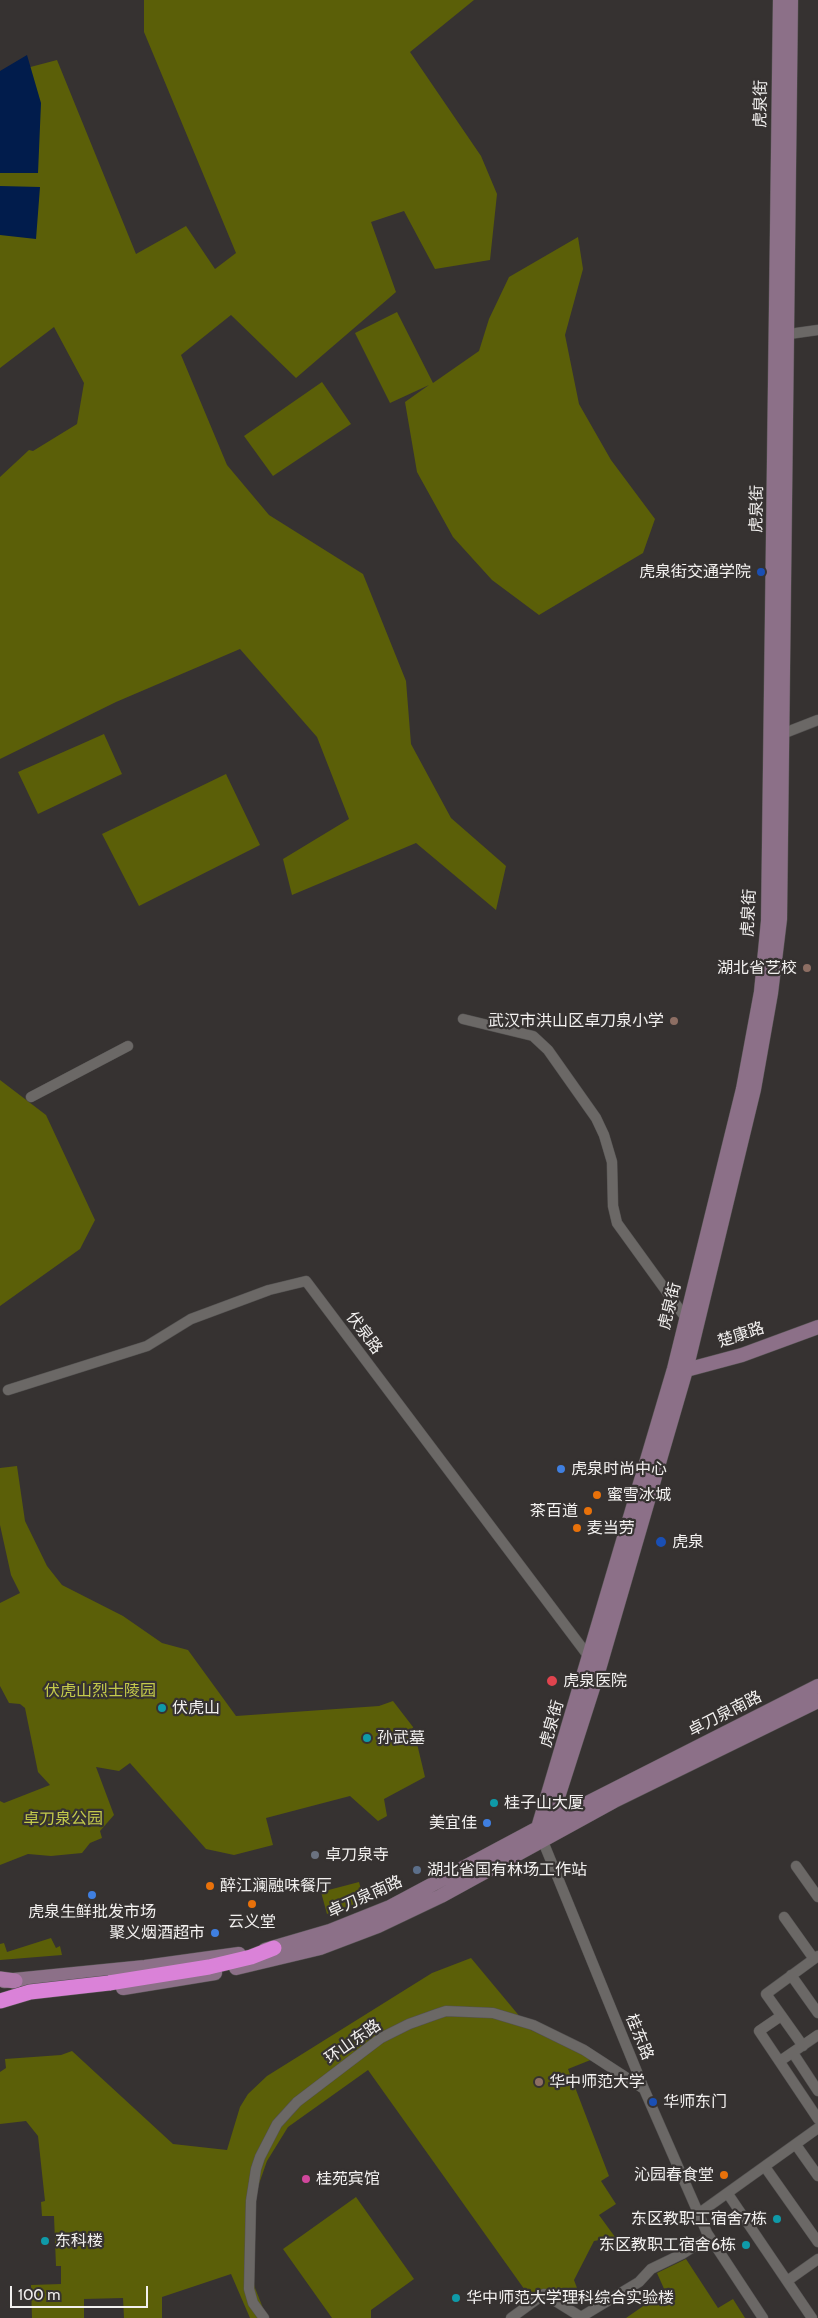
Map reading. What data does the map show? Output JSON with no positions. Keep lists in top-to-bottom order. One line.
{"streets":{"main road":["虎泉街","楚康路","卓刀泉南路"],"street":["伏泉路","桂东路","环山东路"]},"crossings":[["虎泉街","伏泉路"],["虎泉街","楚康路"],["虎泉街","卓刀泉南路"],["虎泉街","桂东路"],["卓刀泉南路","桂东路"],["桂东路","环山东路"]],"parks":["伏虎山烈士陵园","卓刀泉公园"],"places":["虎泉街交通学院","湖北省艺校","武汉市洪山区卓刀泉小学","虎泉时尚中心","蜜雪冰城","茶百道","麦当劳","虎泉","虎泉医院","伏虎山","孙武墓","桂子山大厦","美宜佳","卓刀泉寺","湖北省国有林场工作站","醉江澜融味餐厅","虎泉生鲜批发市场","云义堂","聚义烟酒超市","华中师范大学","华师东门","沁园春食堂","桂苑宾馆","东区教职工宿舍7栋","东科楼","东区教职工宿舍6栋","华中师范大学理科综合实验楼"],"scale_bar":"100 m"}
